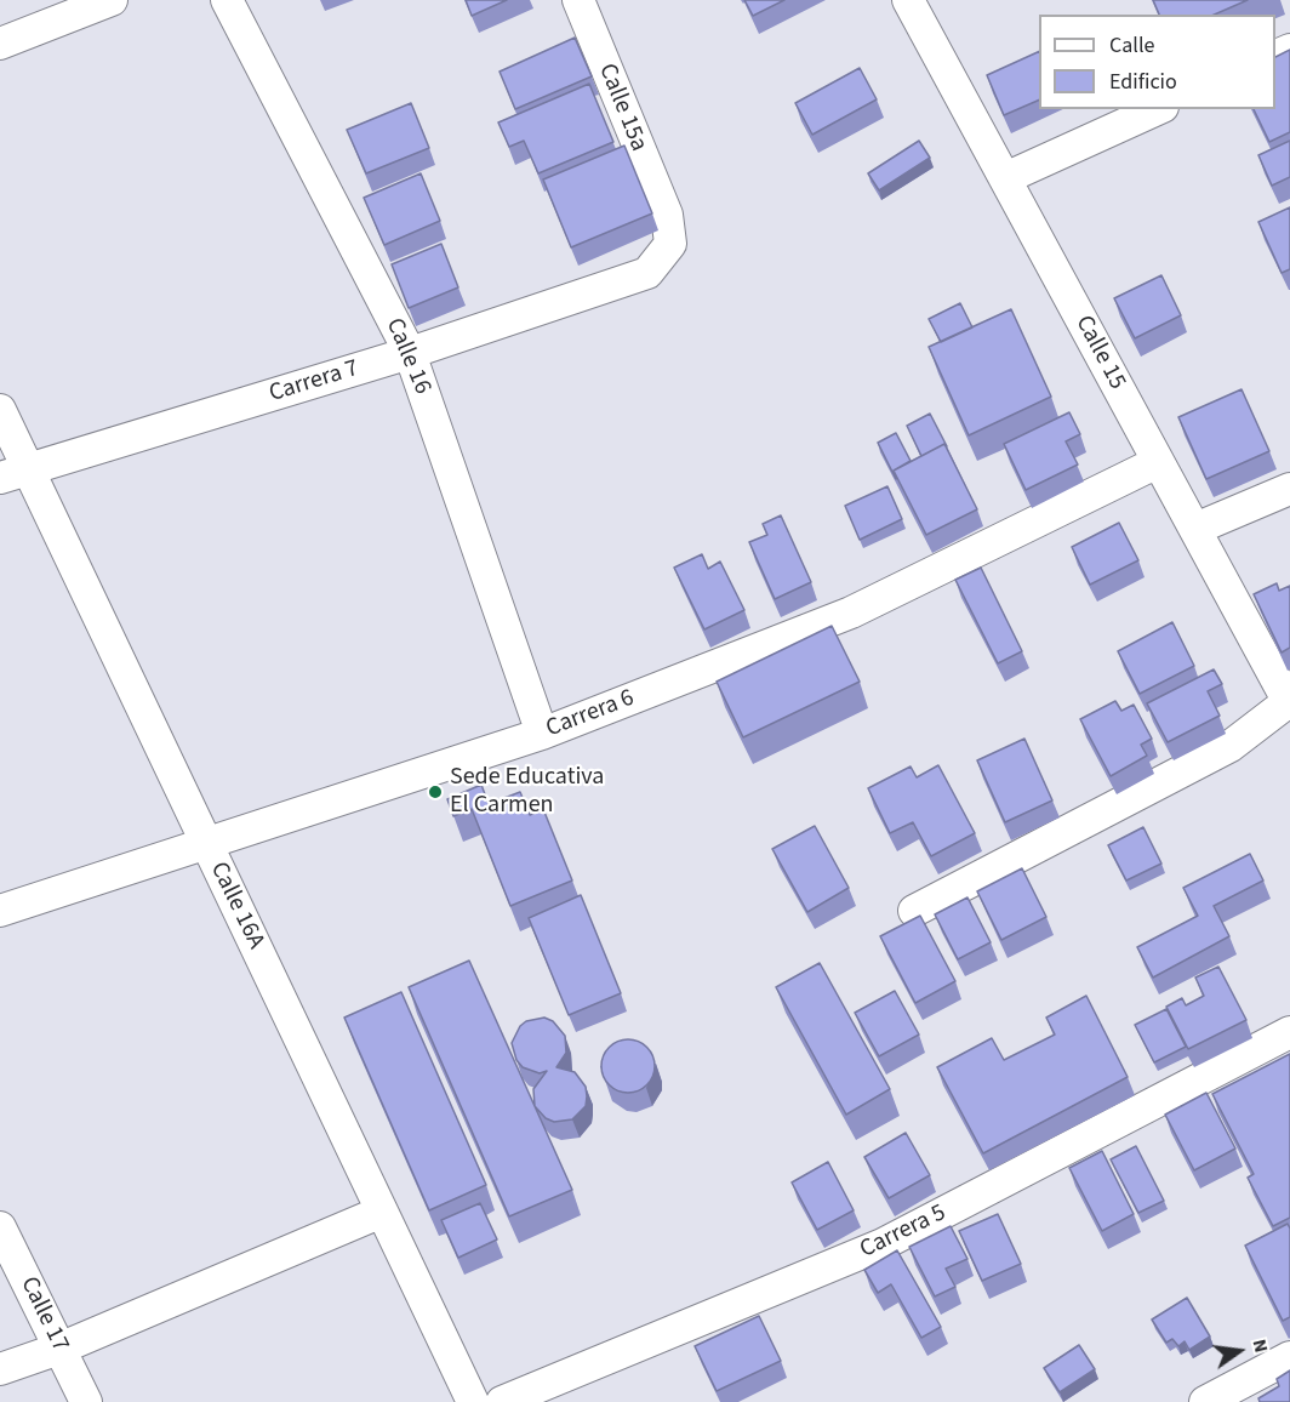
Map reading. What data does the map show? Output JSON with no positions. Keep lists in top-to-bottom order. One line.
{"streets":{"street":["Calle 15a","Calle 15","Calle 16","Carrera 7","Carrera 6","Calle 16A","Carrera 5","Calle 17"]},"crossings":[["Calle 15a","Carrera 7"],["Calle 15","Carrera 6"],["Calle 16","Carrera 7"],["Calle 16","Carrera 6"],["Carrera 7","Calle 16A"],["Carrera 6","Calle 16A"]],"places":["Sede Educativa El Carmen"],"legend":["Calle","Edificio"],"north":"right"}
